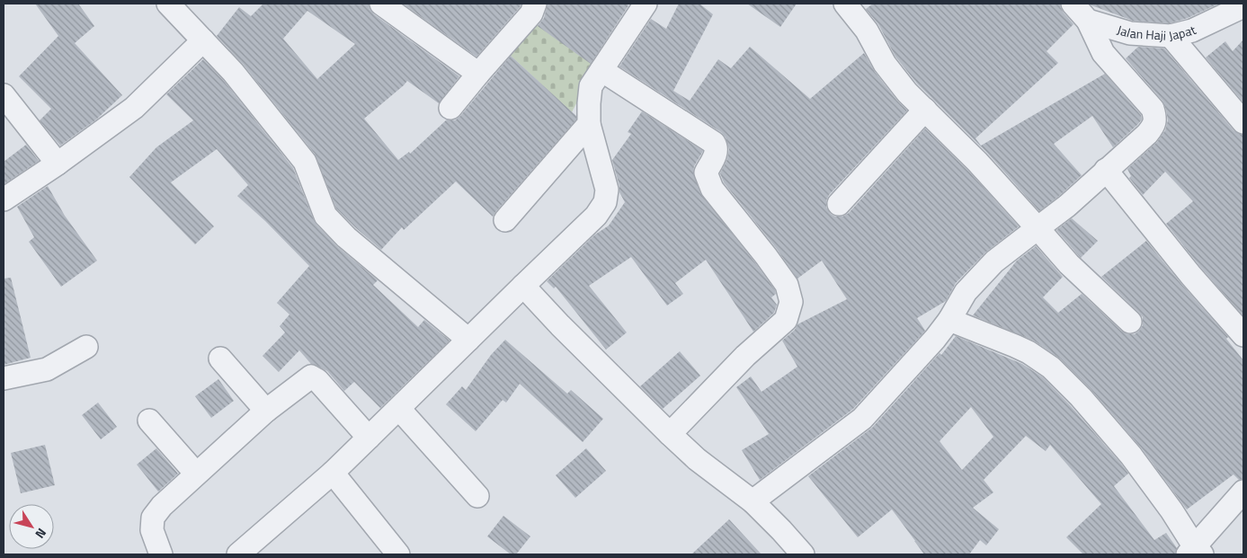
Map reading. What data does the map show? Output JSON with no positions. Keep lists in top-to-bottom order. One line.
{"streets":{"street":["Jalan Haji Japat"]},"north":"bottom right"}
